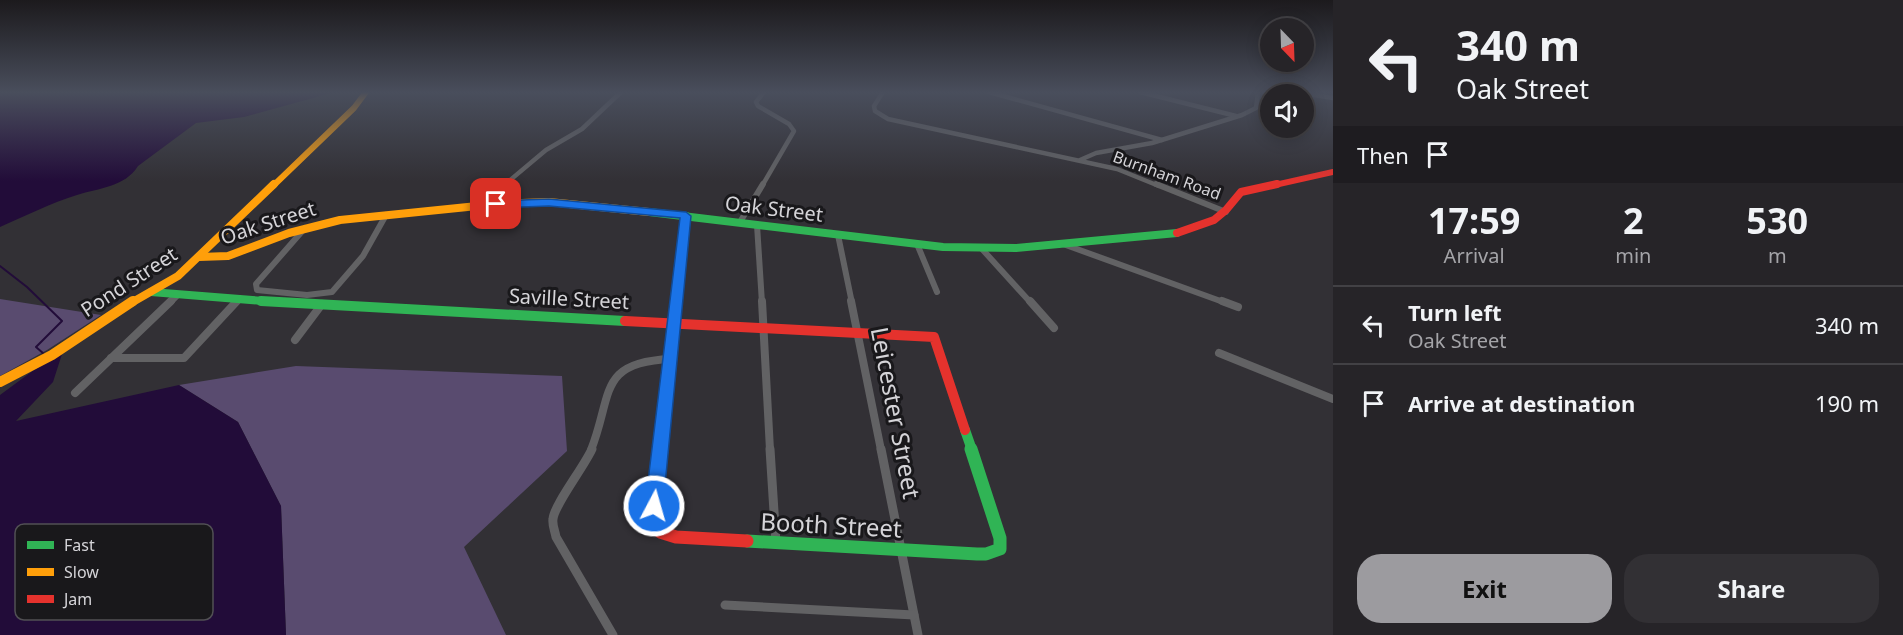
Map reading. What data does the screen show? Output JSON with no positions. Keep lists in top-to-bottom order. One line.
{"streets":{"street":["Burnham Road","Oak Street","Pond Street","Saville Street","Leicester Street","Booth Street"]},"crossings":[["Burnham Road","Oak Street"],["Oak Street","Pond Street"],["Oak Street","Leicester Street"],["Pond Street","Saville Street"],["Saville Street","Leicester Street"],["Saville Street","Booth Street"],["Leicester Street","Booth Street"]],"legend":["Fast","Slow","Jam"],"north":"bottom right","page":{"turn":["340 m","Oak Street"],"then":"Then","eta":["17:59","Arrival","2","min","530","m"],"list":[{"name":"Turn left","note":"Oak Street","value":"340 m"},{"name":"Arrive at destination","value":"190 m"}],"buttons":["Exit","Share"]}}
